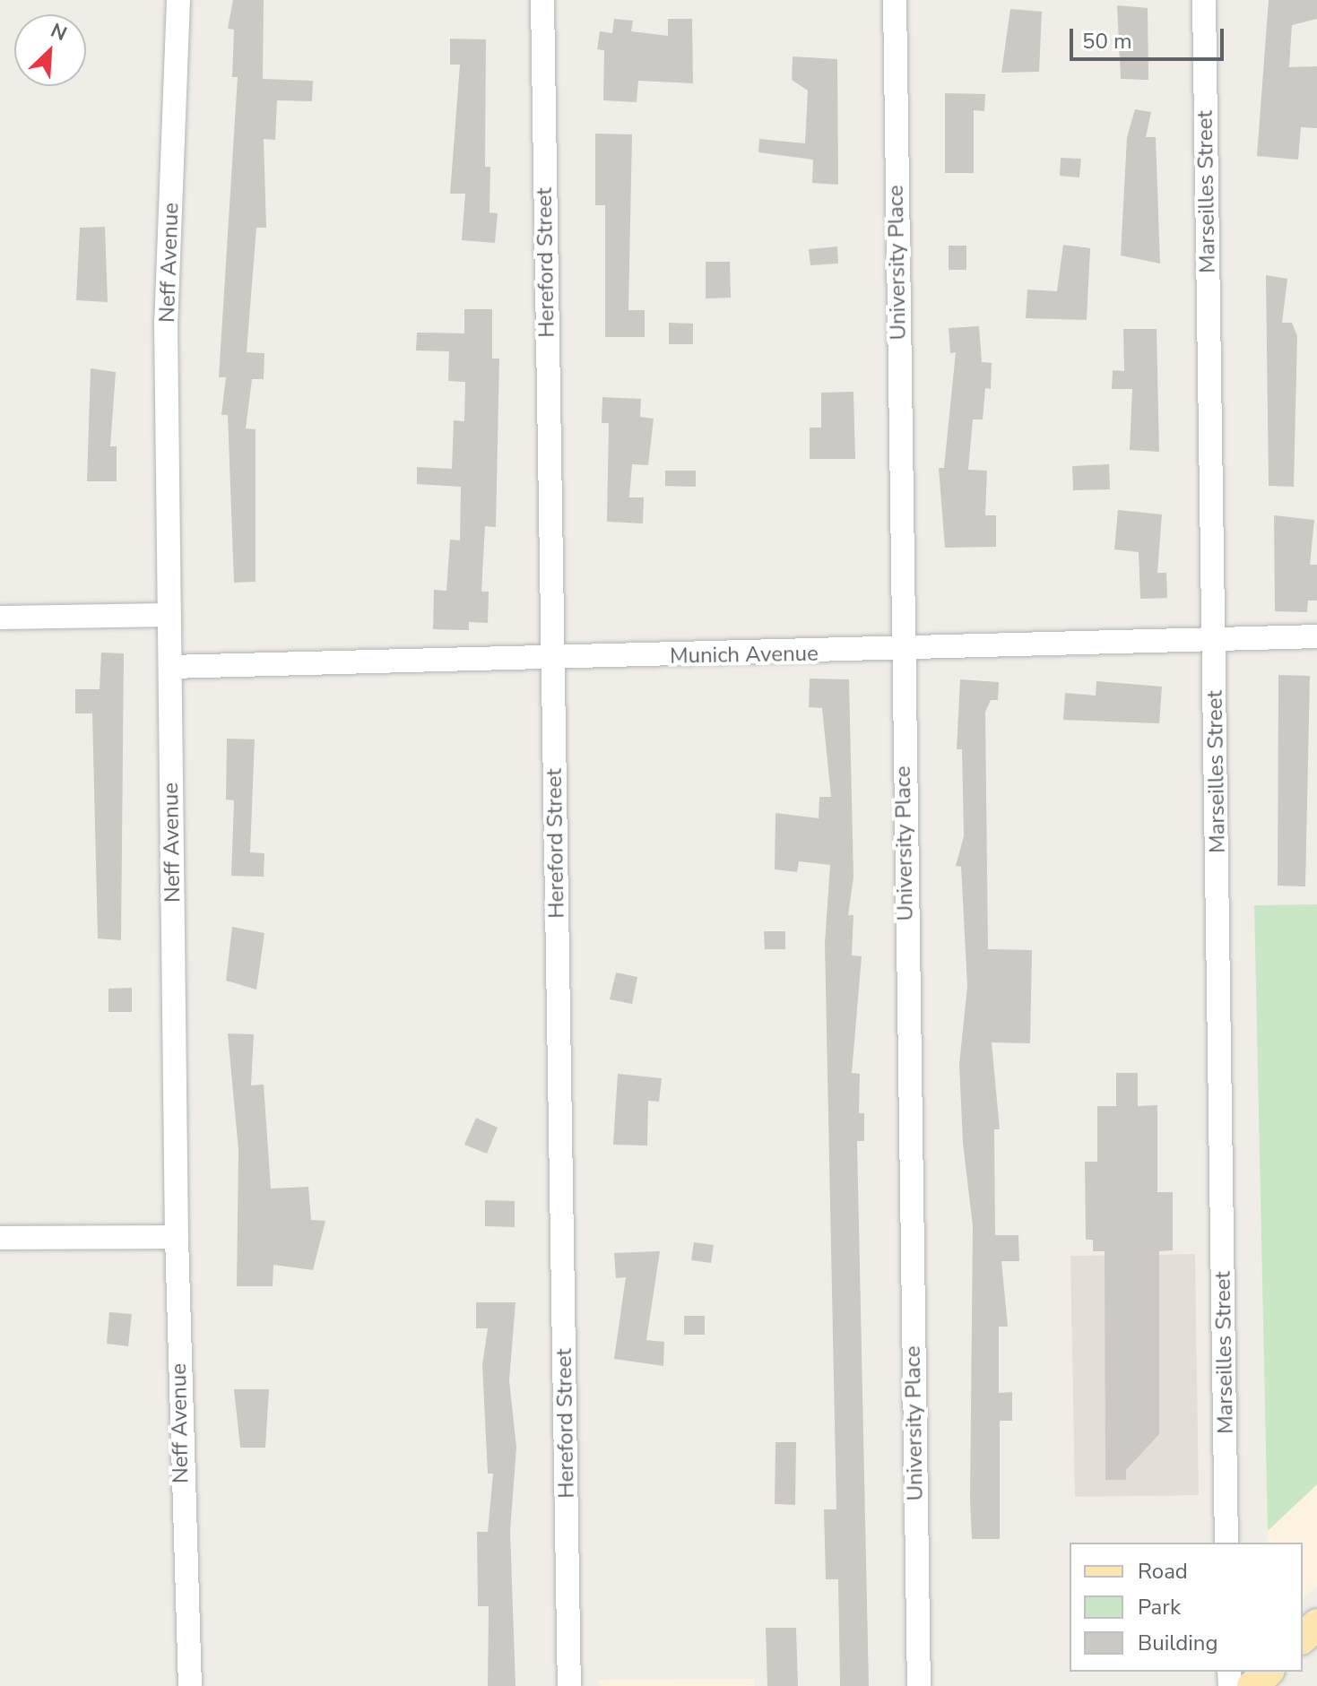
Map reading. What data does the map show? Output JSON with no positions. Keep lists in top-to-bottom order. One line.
{"streets":{"street":["Marseilles Street","Neff Avenue","Hereford Street","University Place","Munich Avenue"]},"crossings":[["Marseilles Street","Munich Avenue"],["Neff Avenue","Munich Avenue"],["Hereford Street","Munich Avenue"],["University Place","Munich Avenue"]],"legend":["Road","Park","Building"],"scale_bar":"50 m","north":"top right"}
